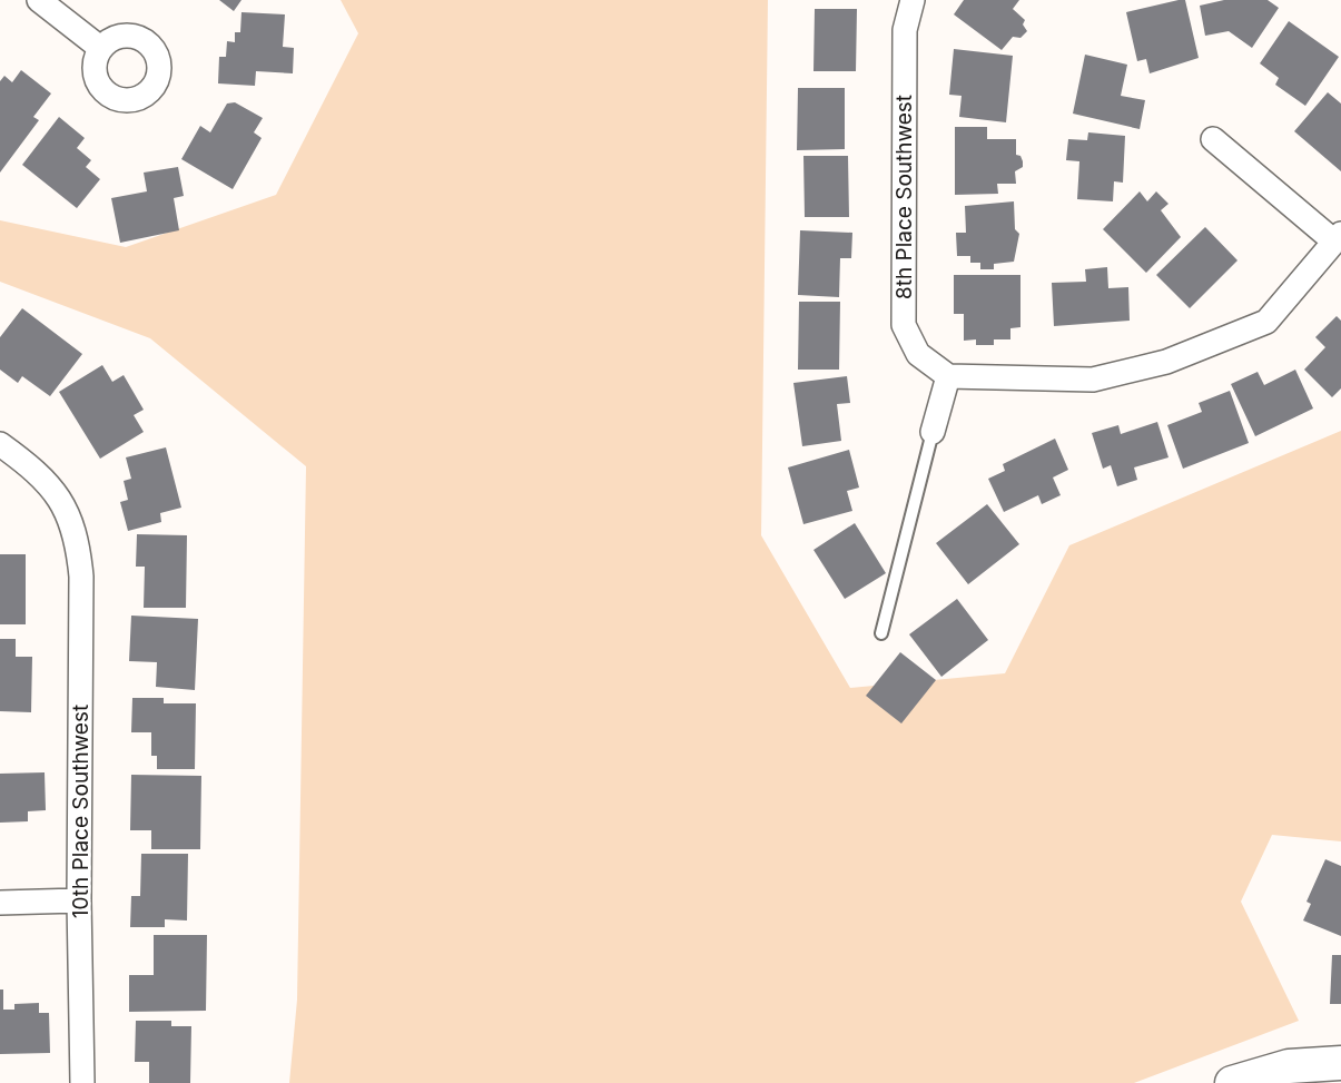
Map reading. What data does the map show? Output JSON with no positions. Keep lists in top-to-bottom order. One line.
{"streets":{"street":["8th Place Southwest","10th Place Southwest"]}}
